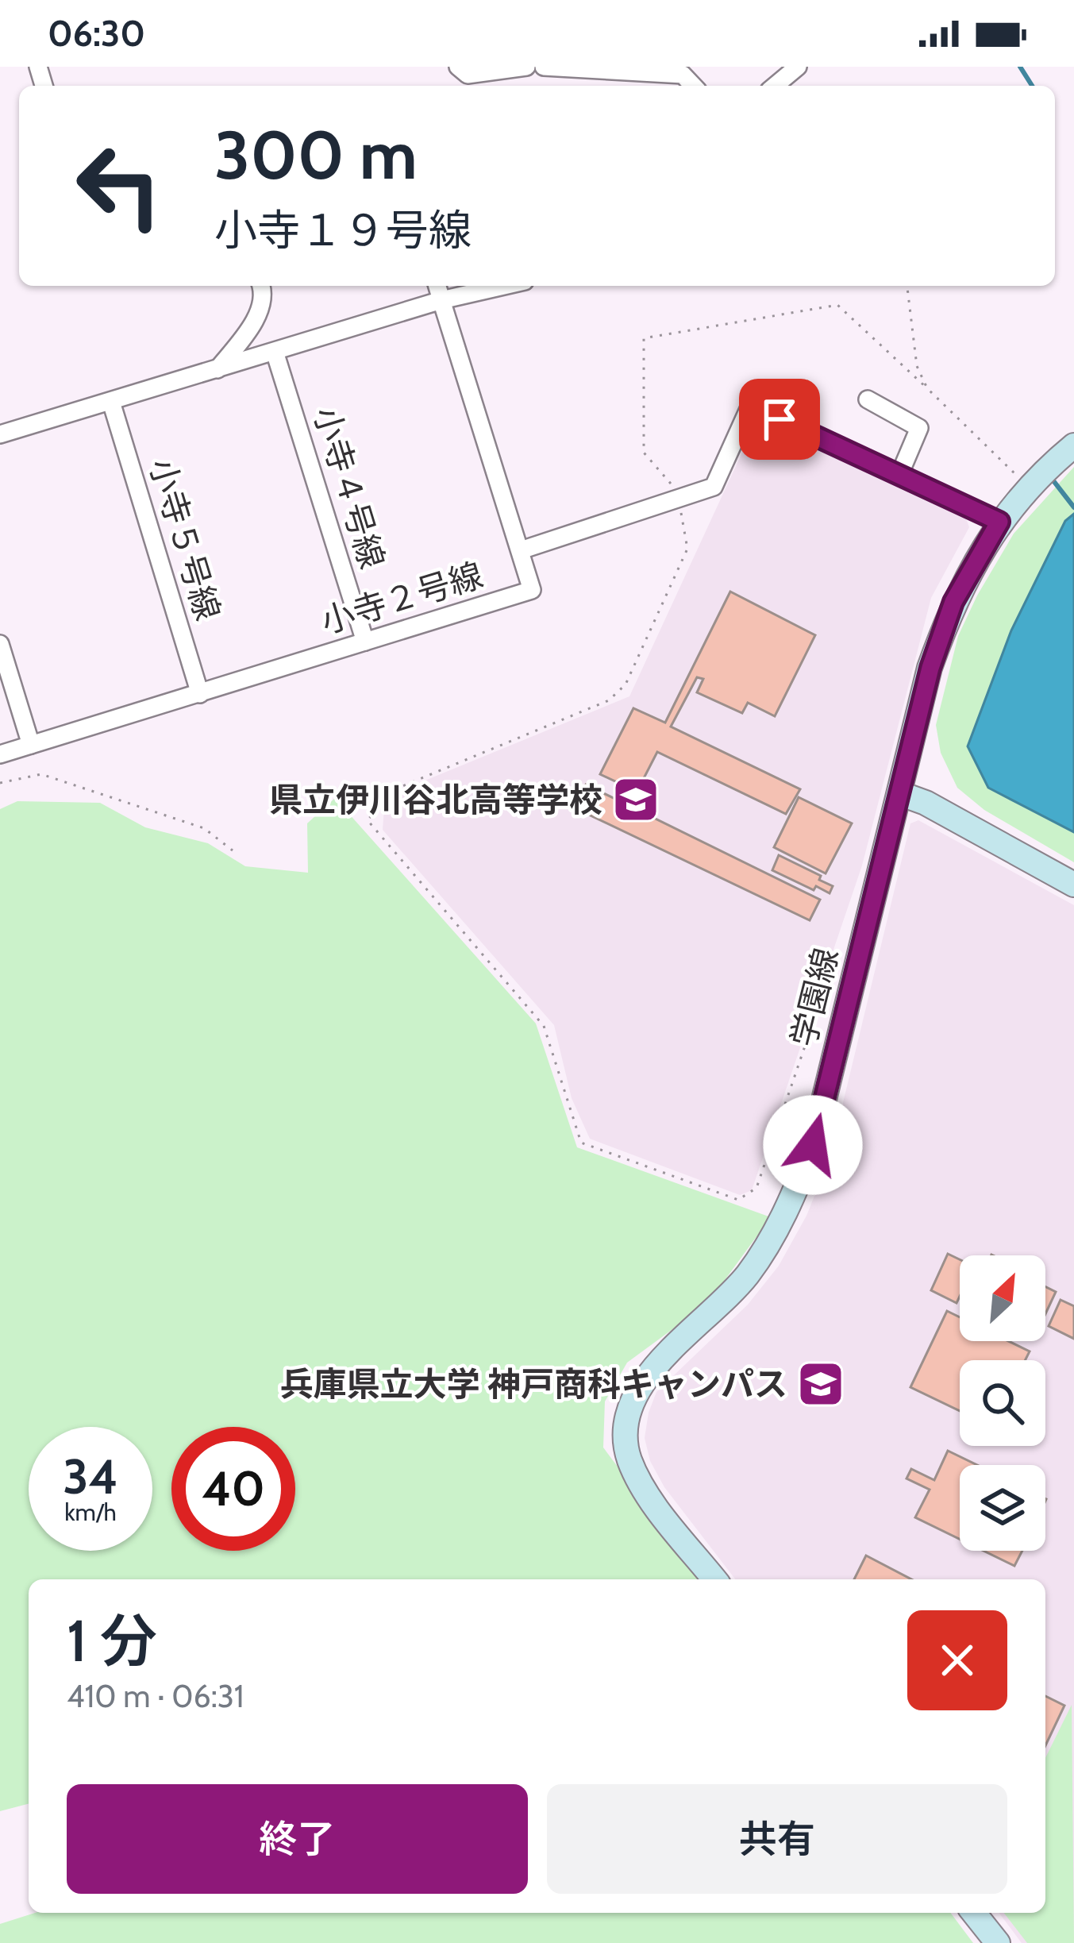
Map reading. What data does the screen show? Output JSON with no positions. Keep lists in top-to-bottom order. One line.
{"streets":{"street":["小寺４号線","小寺５号線","小寺２号線","学園線"]},"crossings":[["小寺４号線","小寺２号線"],["小寺５号線","小寺２号線"]],"places":{"school or university":["県立伊川谷北高等学校","兵庫県立大学 神戸商科キャンパス"]},"north":"top right","page":{"status":"06:30","turn":["300 m","小寺１９号線"],"speed":"34 km/h","limit":"40","heading":["1 分","410 m · 06:31"],"buttons":["終了","共有"]}}
